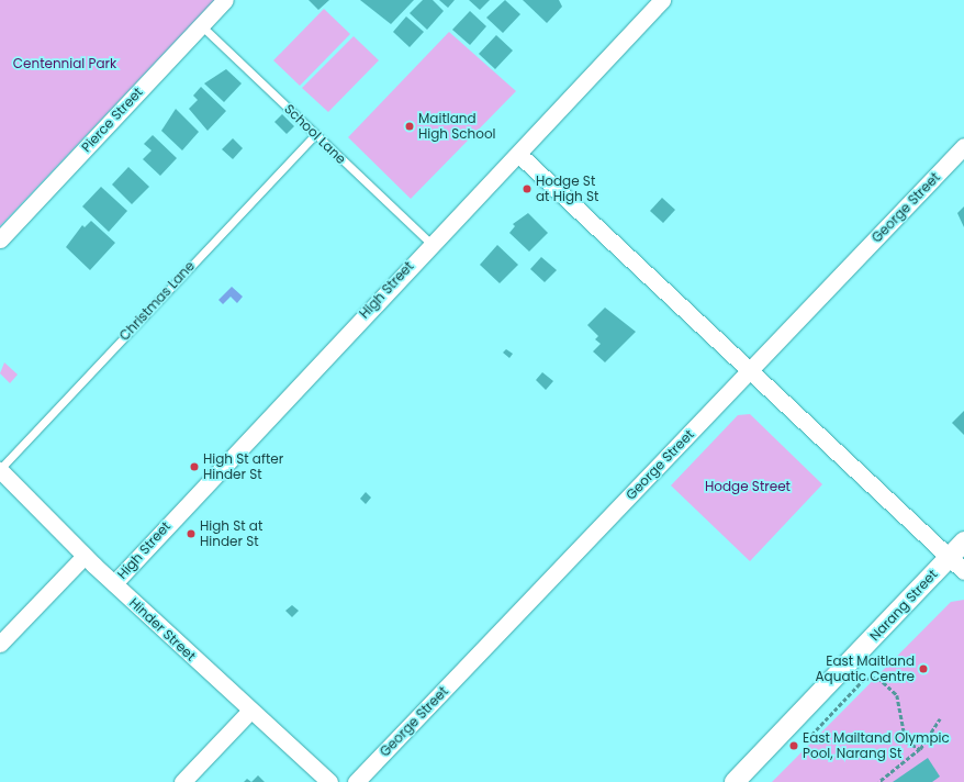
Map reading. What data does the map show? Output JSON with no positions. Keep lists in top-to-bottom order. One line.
{"streets":{"street":["Pierce Street","George Street","High Street","Narang Street","Hinder Street"],"lane":["School Lane","Christmas Lane"]},"crossings":[["Pierce Street","School Lane"],["School Lane","High Street"],["School Lane","Christmas Lane"],["High Street","Hinder Street"],["Christmas Lane","Hinder Street"]],"parks":["Centennial Park","Hodge Street"],"places":["Maitland High School","Hodge St at High St","High St after Hinder St","High St at Hinder St","East Maitland Aquatic Centre","East Mailtand Olympic Pool, Narang St"]}
